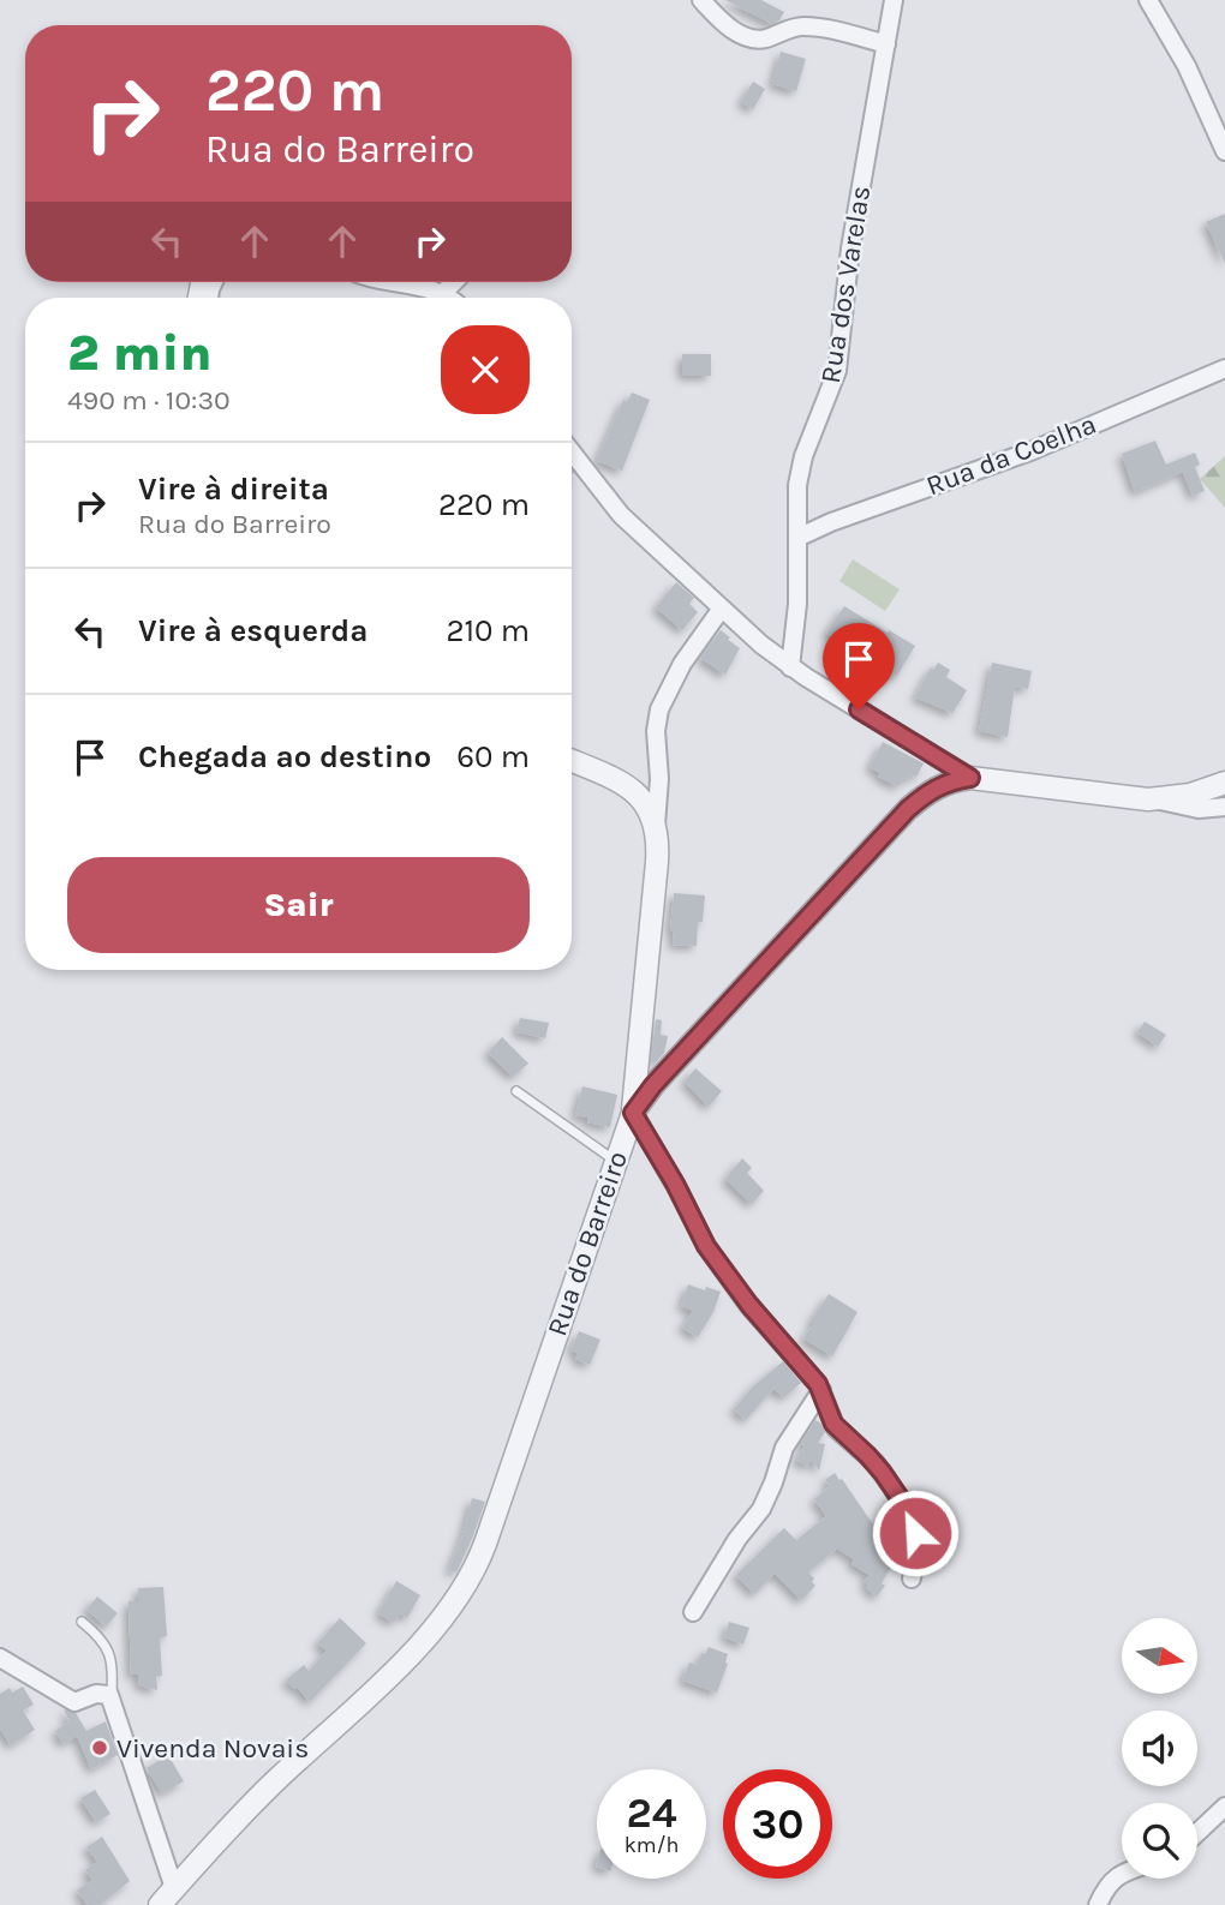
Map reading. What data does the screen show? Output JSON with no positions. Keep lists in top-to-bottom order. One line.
{"streets":{"street":["Rua dos Varelas","Rua da Coelha","Rua do Barreiro"]},"crossings":[["Rua dos Varelas","Rua da Coelha"]],"places":["Vivenda Novais"],"north":"right","page":{"turn":["220 m","Rua do Barreiro"],"heading":["2 min","490 m · 10:30"],"list":[{"name":"Vire à direita","note":"Rua do Barreiro","value":"220 m"},{"name":"Vire à esquerda","value":"210 m"},{"name":"Chegada ao destino","value":"60 m"}],"buttons":"Sair","speed":"24 km/h","limit":"30"}}
